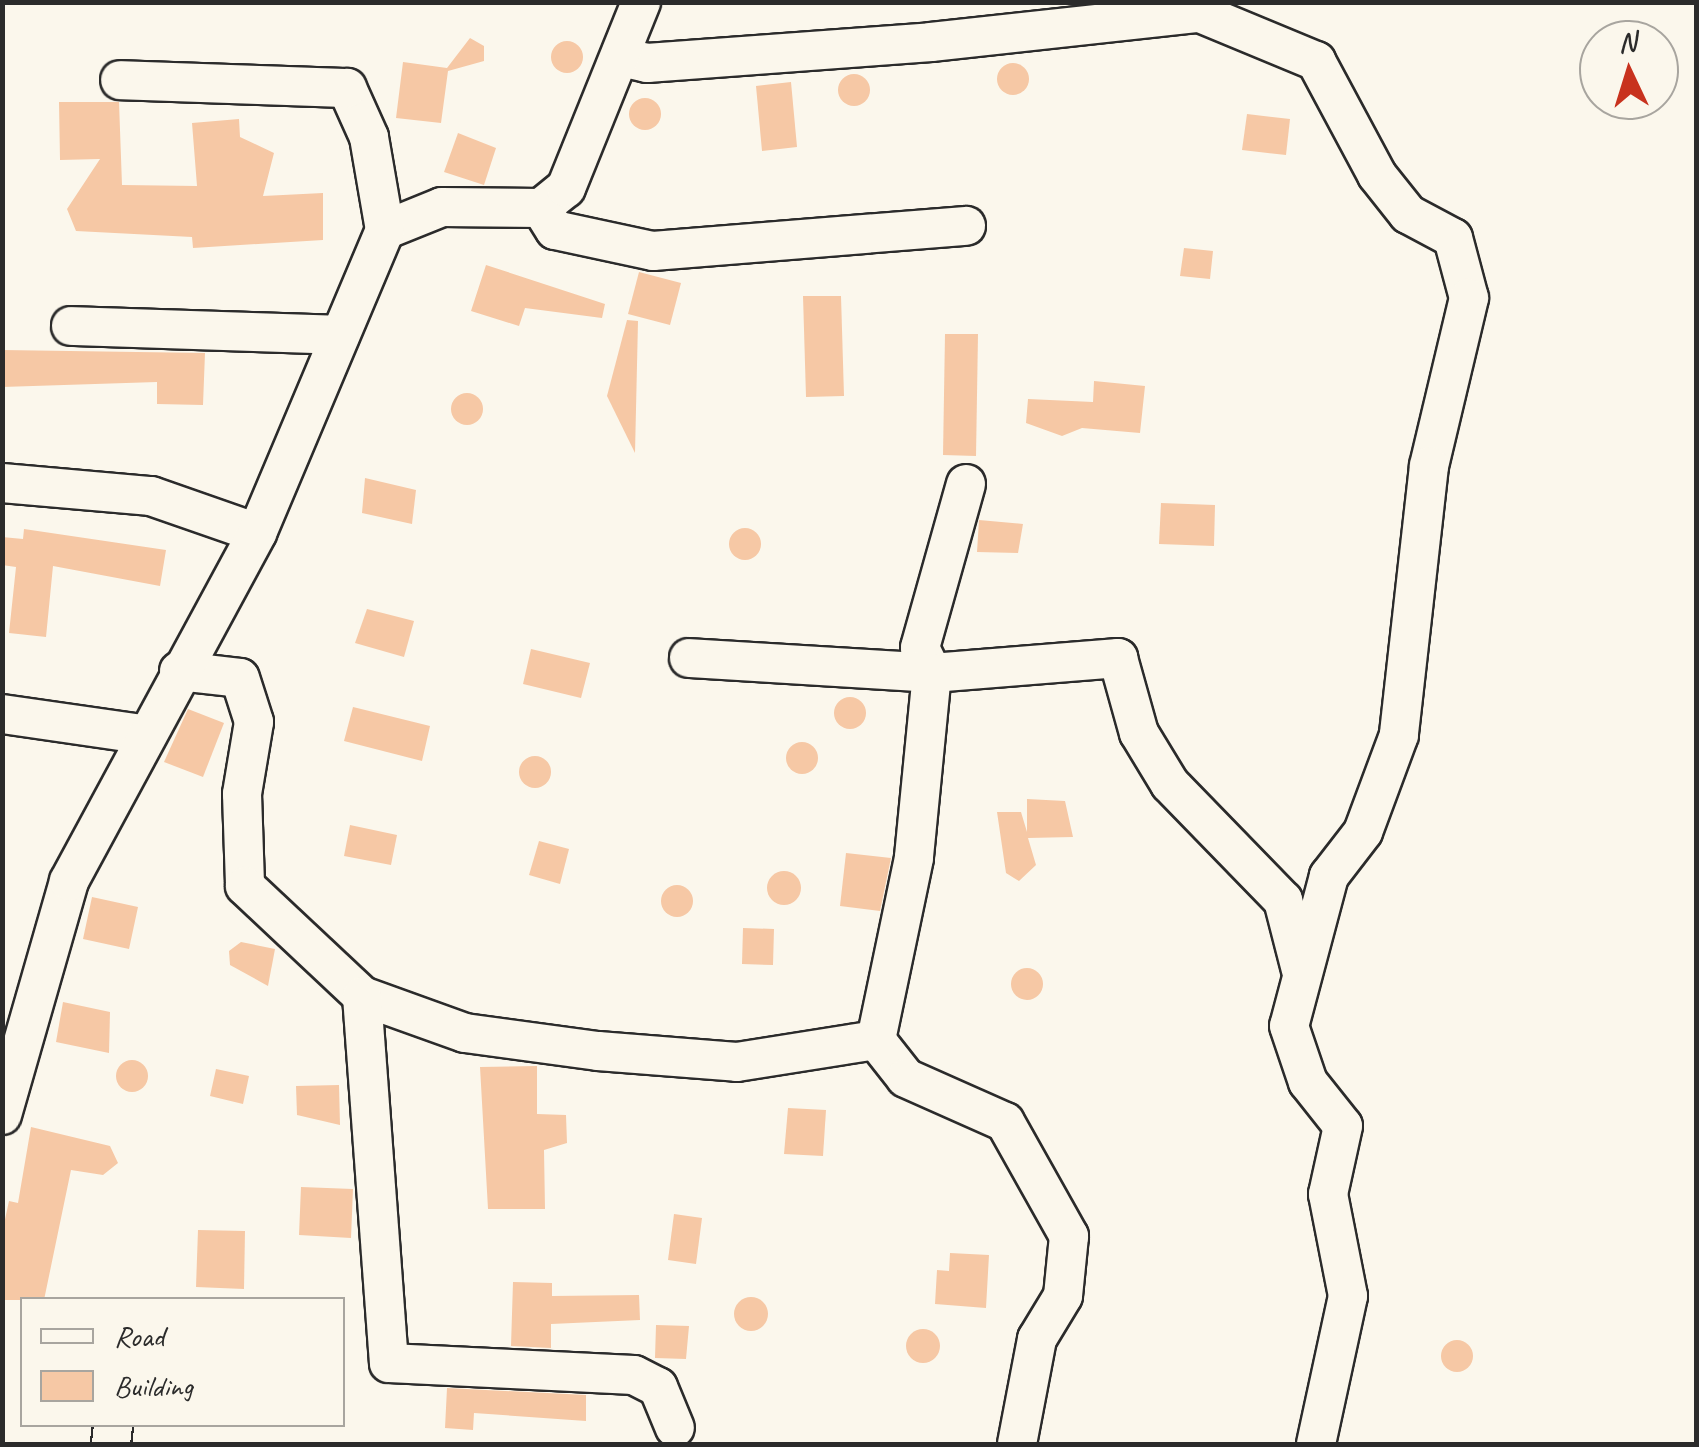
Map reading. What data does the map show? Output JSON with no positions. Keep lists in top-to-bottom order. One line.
{"legend":["Road","Building"],"north":"top"}
